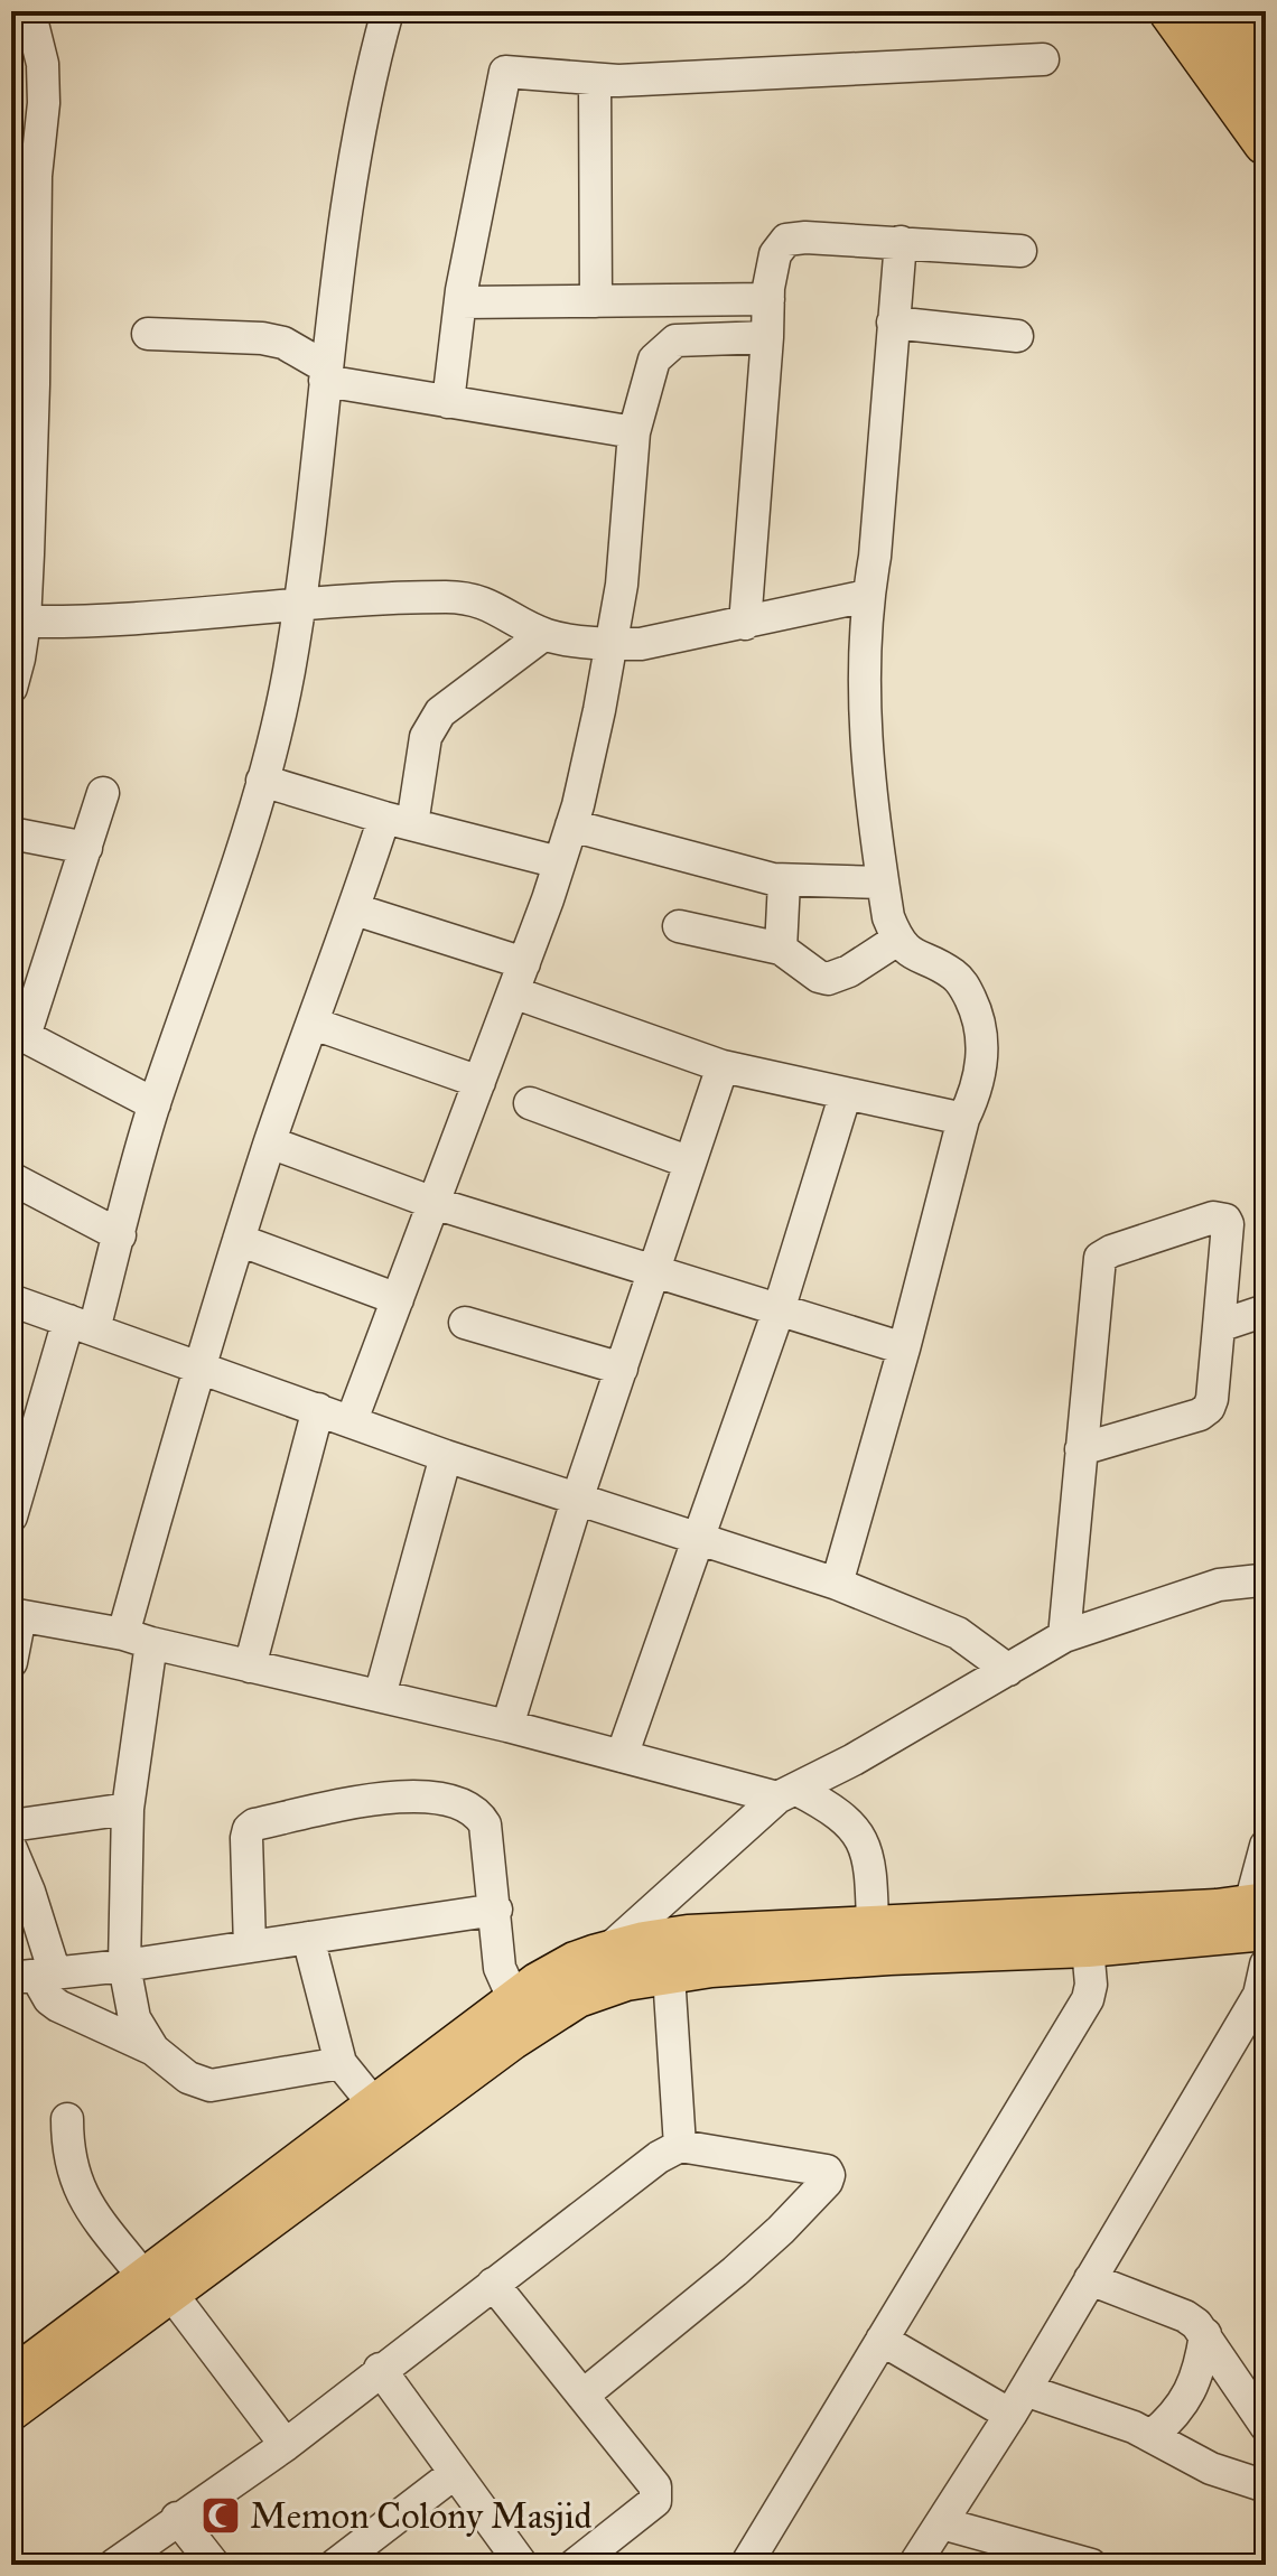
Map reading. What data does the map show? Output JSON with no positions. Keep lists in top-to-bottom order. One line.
{"places":{"mosque":["Memon Colony Masjid"]}}
